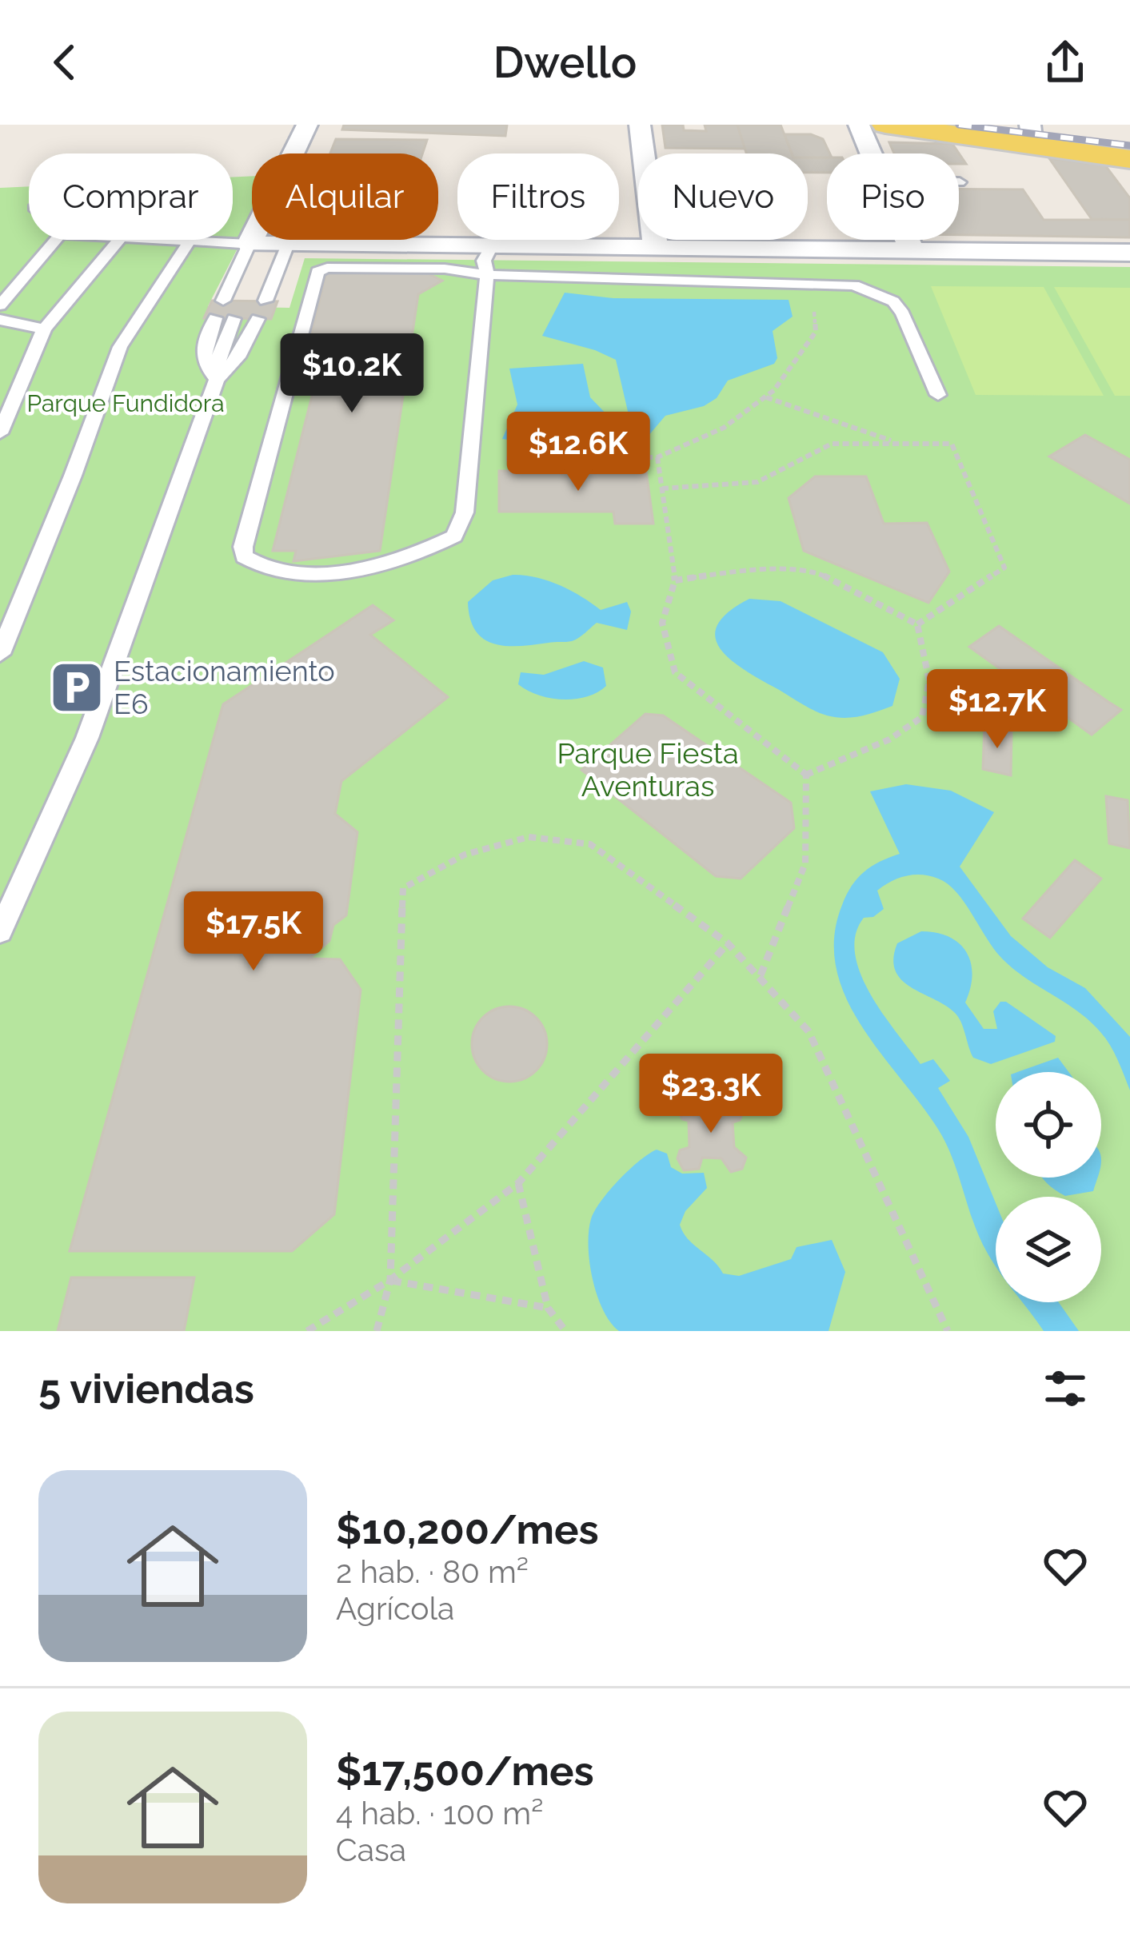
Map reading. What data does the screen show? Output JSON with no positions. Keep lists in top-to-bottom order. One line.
{"parks":["Parque Fundidora","Parque Fiesta Aventuras"],"places":{"parking":["Estacionamiento E6"]},"page":{"header":"Dwello","chip":["Comprar","Alquilar","Filtros","Nuevo","Piso"],"price":["$10.2K","$12.6K","$12.7K","$17.5K","$23.3K"],"heading":"5 viviendas","list":[{"name":"$10,200/mes","note":"2 hab. · 80 m² · Agrícola"},{"name":"$17,500/mes","note":"4 hab. · 100 m² · Casa"}]}}
